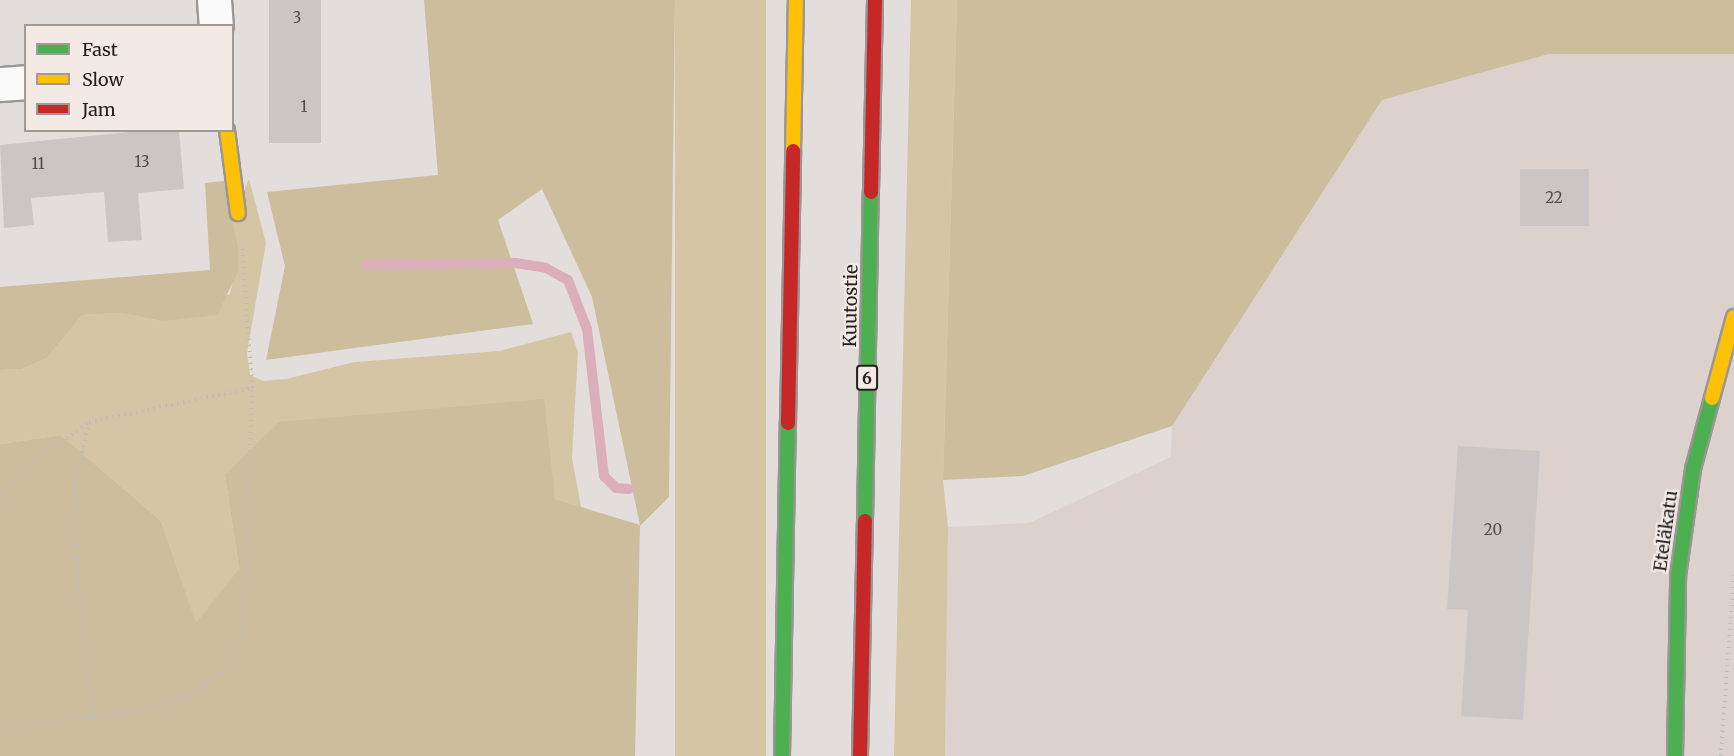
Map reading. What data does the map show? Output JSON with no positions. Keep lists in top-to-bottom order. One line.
{"streets":{"main road":["Kuutostie","6","Eteläkatu"]},"house_numbers":["3","1","13","11","22","20"],"legend":["Fast","Slow","Jam"]}
